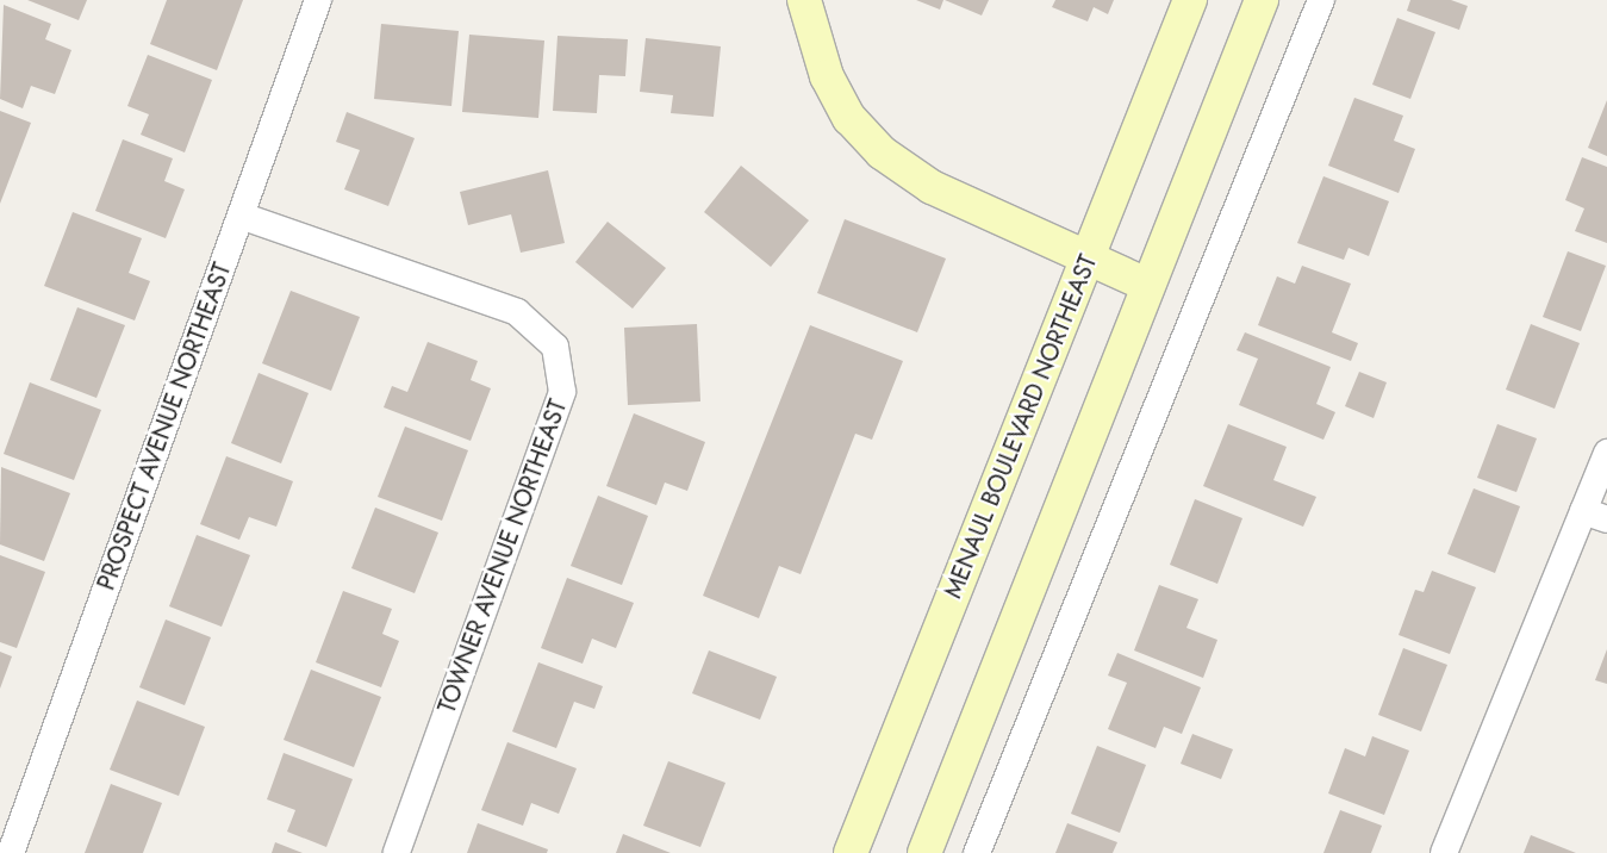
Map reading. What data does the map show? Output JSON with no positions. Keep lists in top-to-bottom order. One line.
{"streets":{"main road":["MENAUL BOULEVARD NORTHEAST"],"street":["PROSPECT AVENUE NORTHEAST","TOWNER AVENUE NORTHEAST"]},"crossings":[["PROSPECT AVENUE NORTHEAST","TOWNER AVENUE NORTHEAST"]]}
